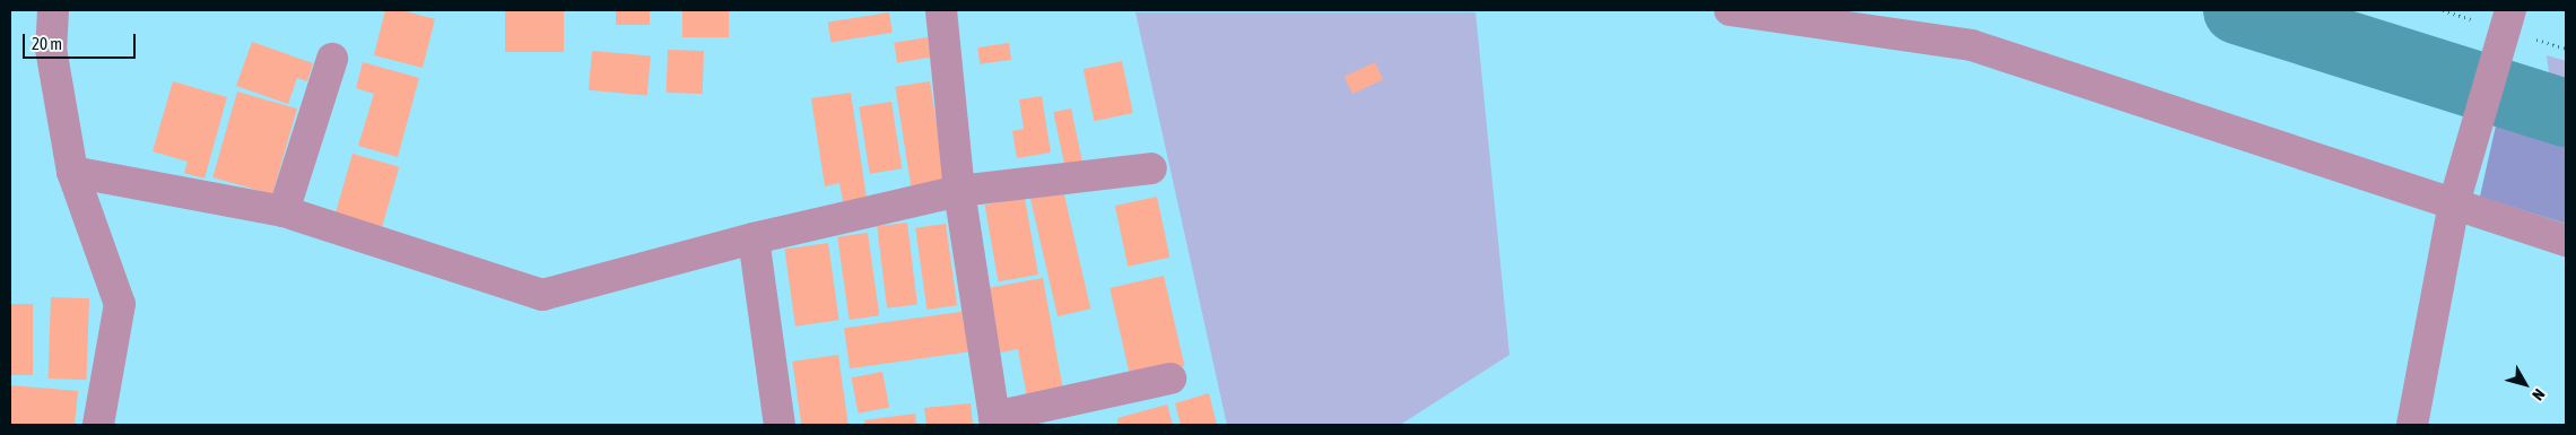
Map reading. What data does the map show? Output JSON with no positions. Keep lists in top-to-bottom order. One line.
{"scale_bar":"20 m","north":"bottom right"}
